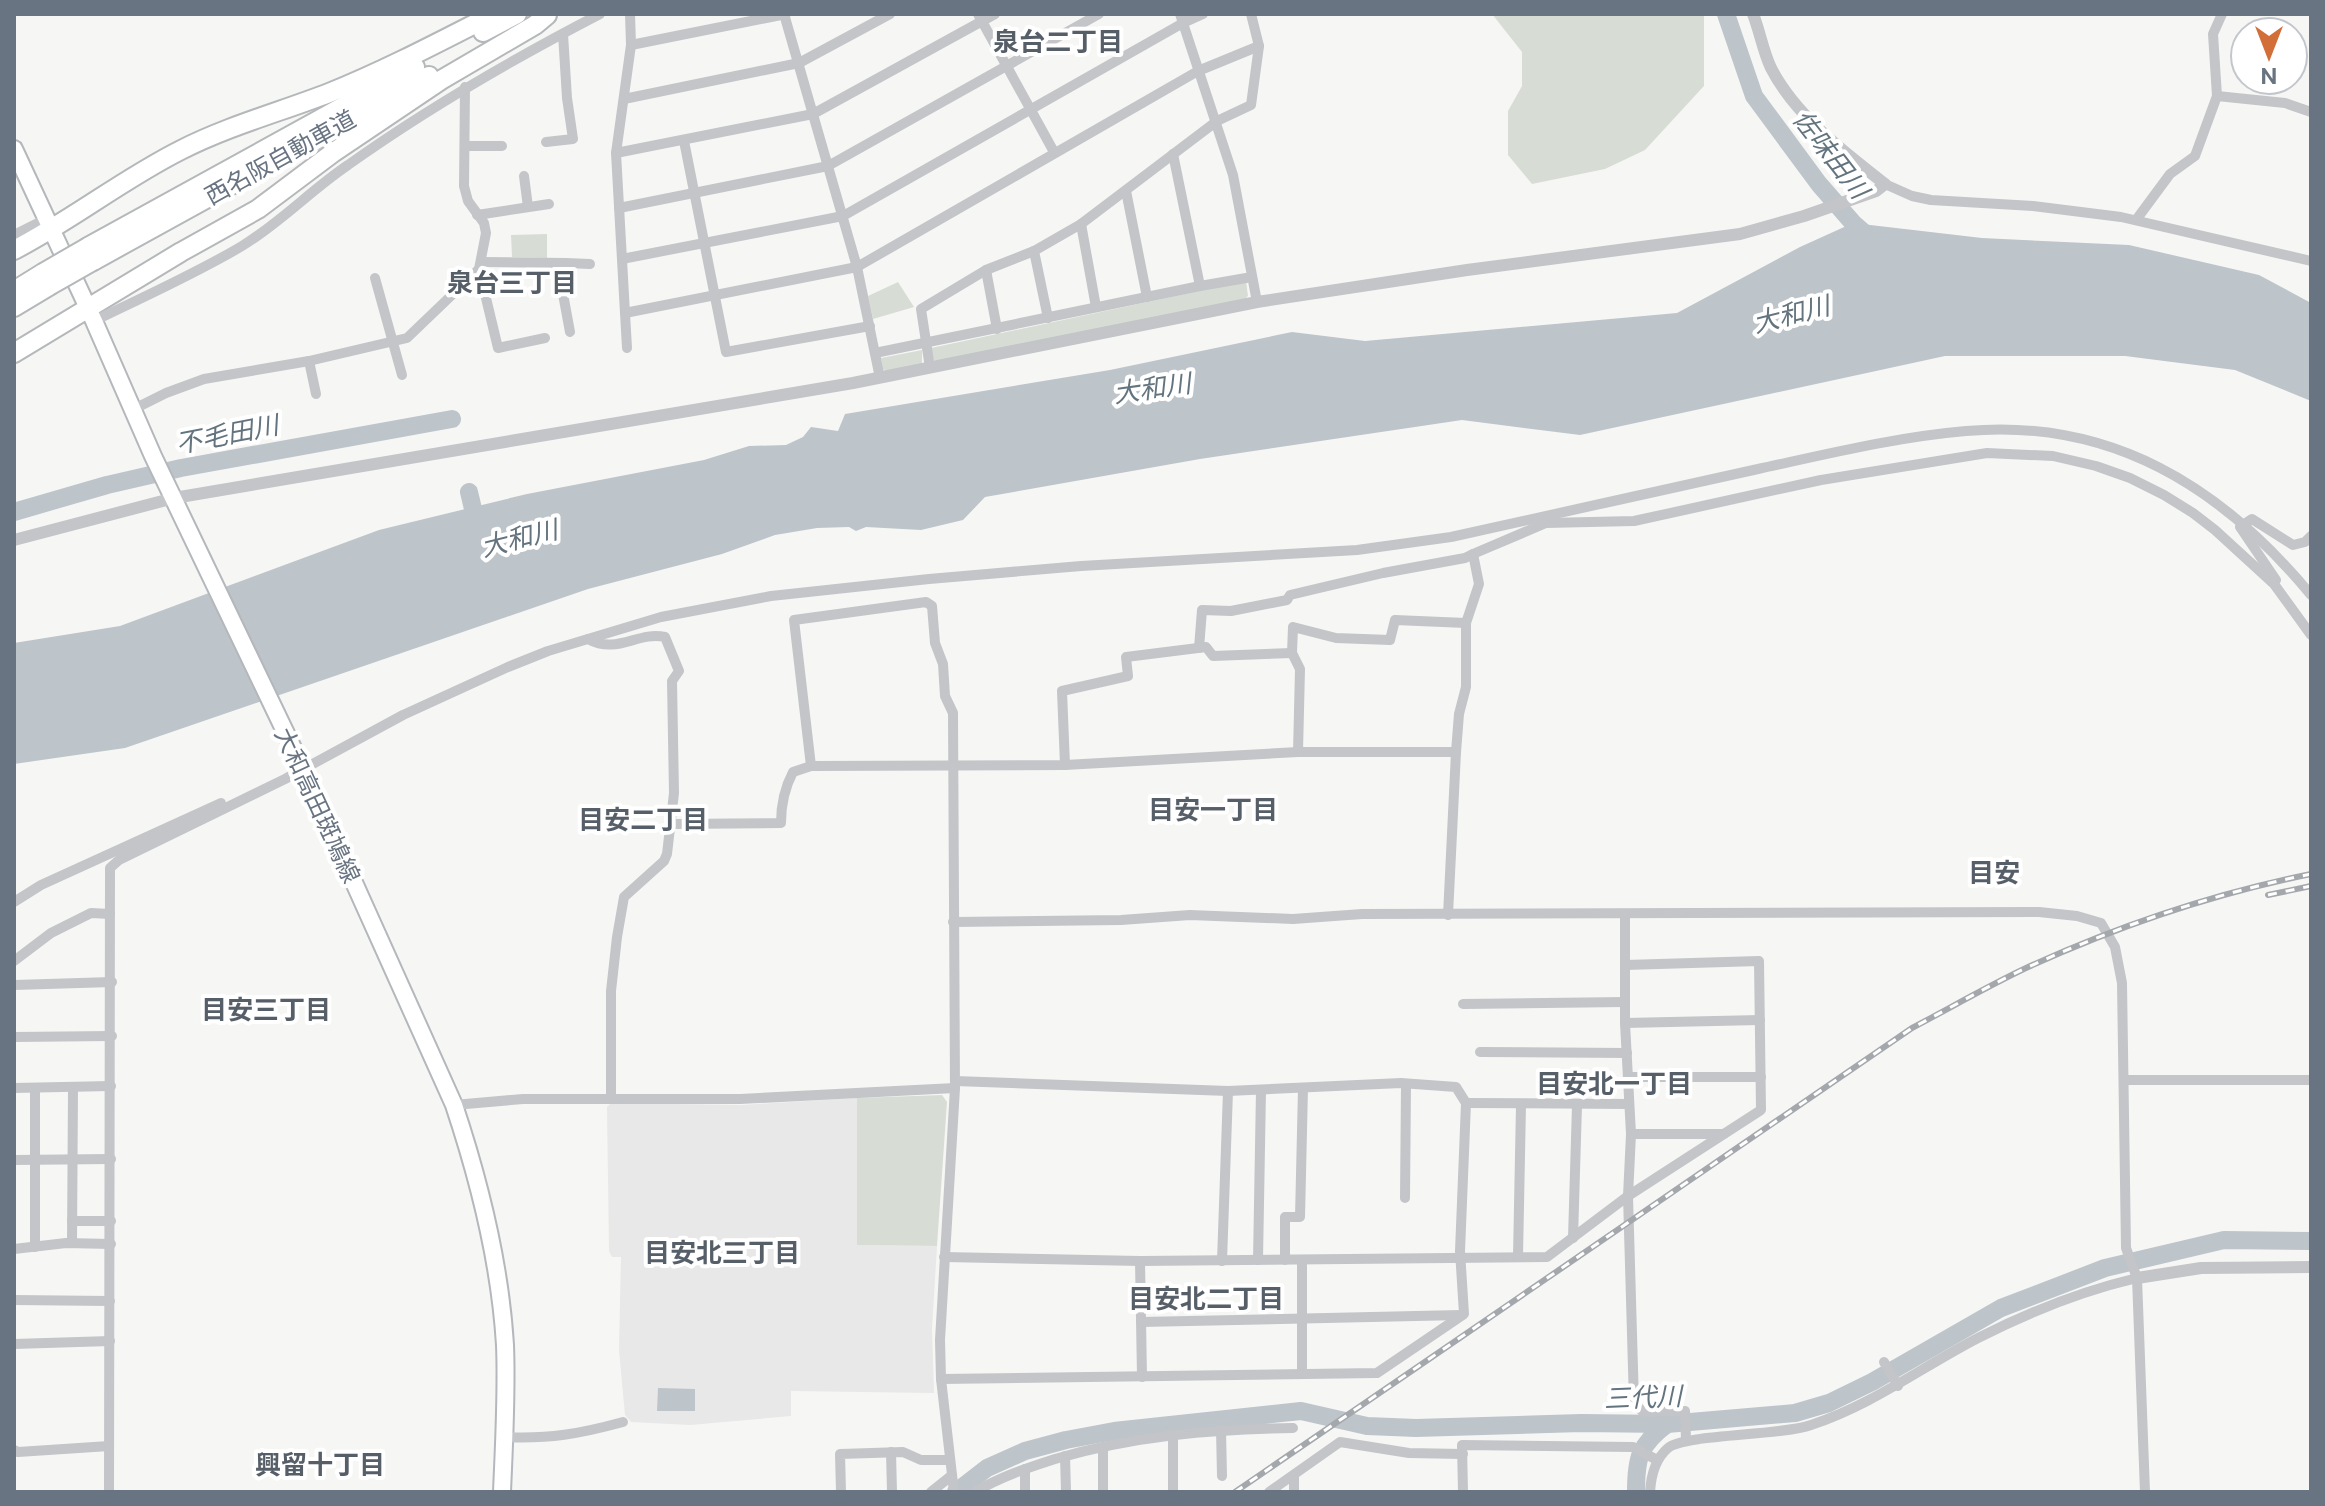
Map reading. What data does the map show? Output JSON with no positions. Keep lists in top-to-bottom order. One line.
{"streets":{"highway":["西名阪自動車道"],"main road":["大和高田斑鳩線"]},"districts":["泉台二丁目","泉台三丁目","目安一丁目","目安二丁目","目安","目安三丁目","目安北一丁目","目安北三丁目","目安北二丁目","興留十丁目"],"water":["佐味田川","大和川","不毛田川","三代川"],"north":"bottom"}
